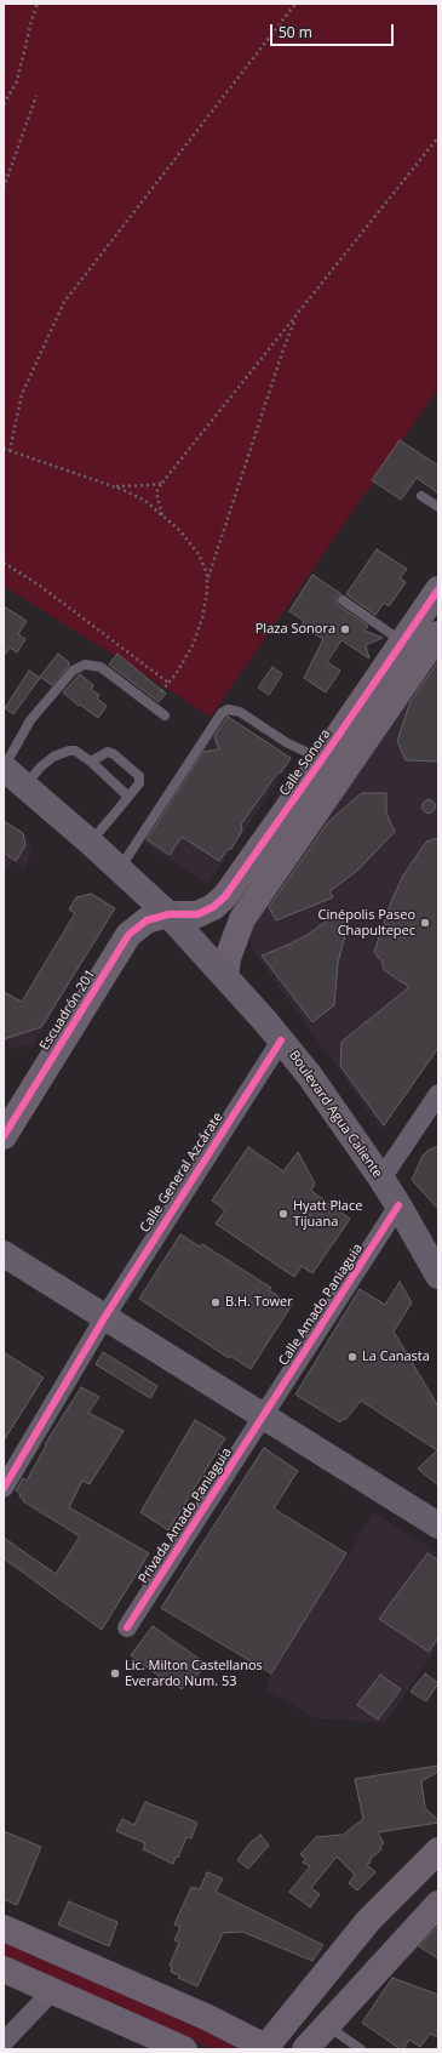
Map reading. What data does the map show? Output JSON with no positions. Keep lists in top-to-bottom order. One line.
{"streets":{"main road":["Boulevard Agua Caliente"],"street":["Calle Sonora","Escuadrón 201","Calle General Azcárate","Calle Amado Paniaguia","Privada Amado Paniaguia"]},"crossings":[["Calle Sonora","Escuadrón 201"],["Calle Sonora","Boulevard Agua Caliente"],["Escuadrón 201","Boulevard Agua Caliente"],["Boulevard Agua Caliente","Calle General Azcárate"],["Boulevard Agua Caliente","Calle Amado Paniaguia"],["Calle Amado Paniaguia","Privada Amado Paniaguia"]],"places":["Plaza Sonora","Cinépolis Paseo Chapultepec","Hyatt Place Tijuana","B.H. Tower","La Canasta","Lic. Milton Castellanos Everardo Num. 53"],"scale_bar":"50 m"}
